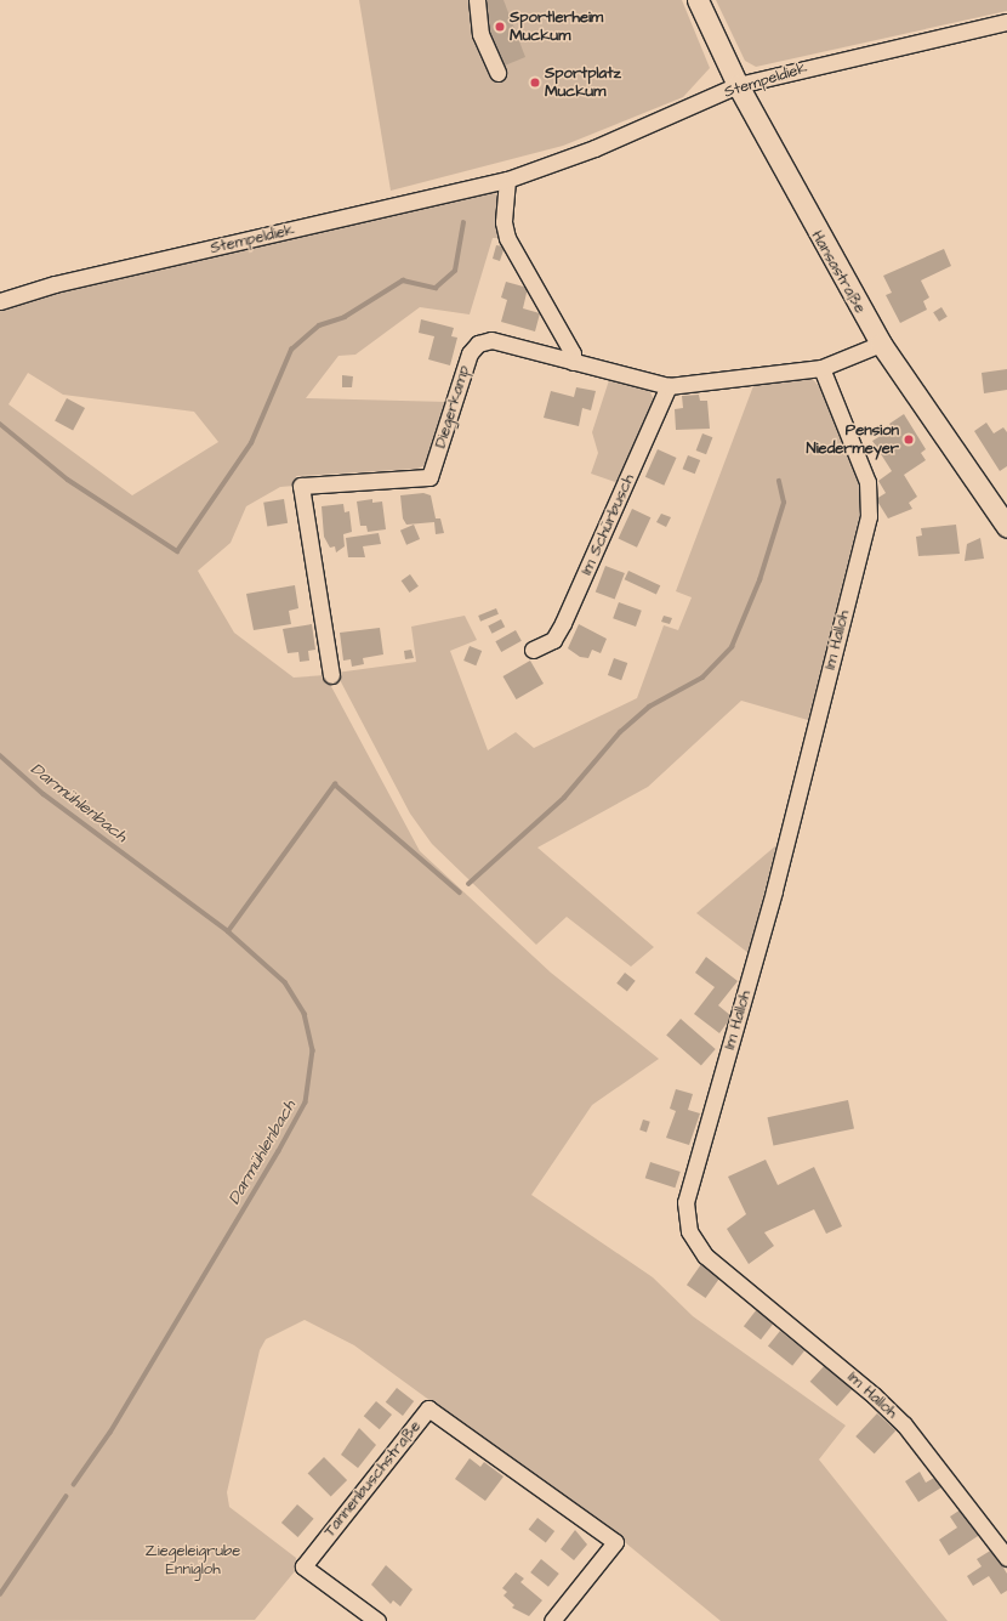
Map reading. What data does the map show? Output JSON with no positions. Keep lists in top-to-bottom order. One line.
{"streets":{"main road":["Hansastraße"],"street":["Stempeldiek","Diegerkamp","Im Schürbusch","Im Halloh","Tannenbuschstraße"]},"crossings":[["Stempeldiek","Hansastraße"],["Hansastraße","Diegerkamp"],["Diegerkamp","Im Schürbusch"],["Diegerkamp","Im Halloh"]],"water":["Darmühlenbach"],"parks":["Ziegeleigrube Ennigloh"],"places":["Sportlerheim Muckum","Sportplatz Muckum","Pension Niedermeyer"]}
